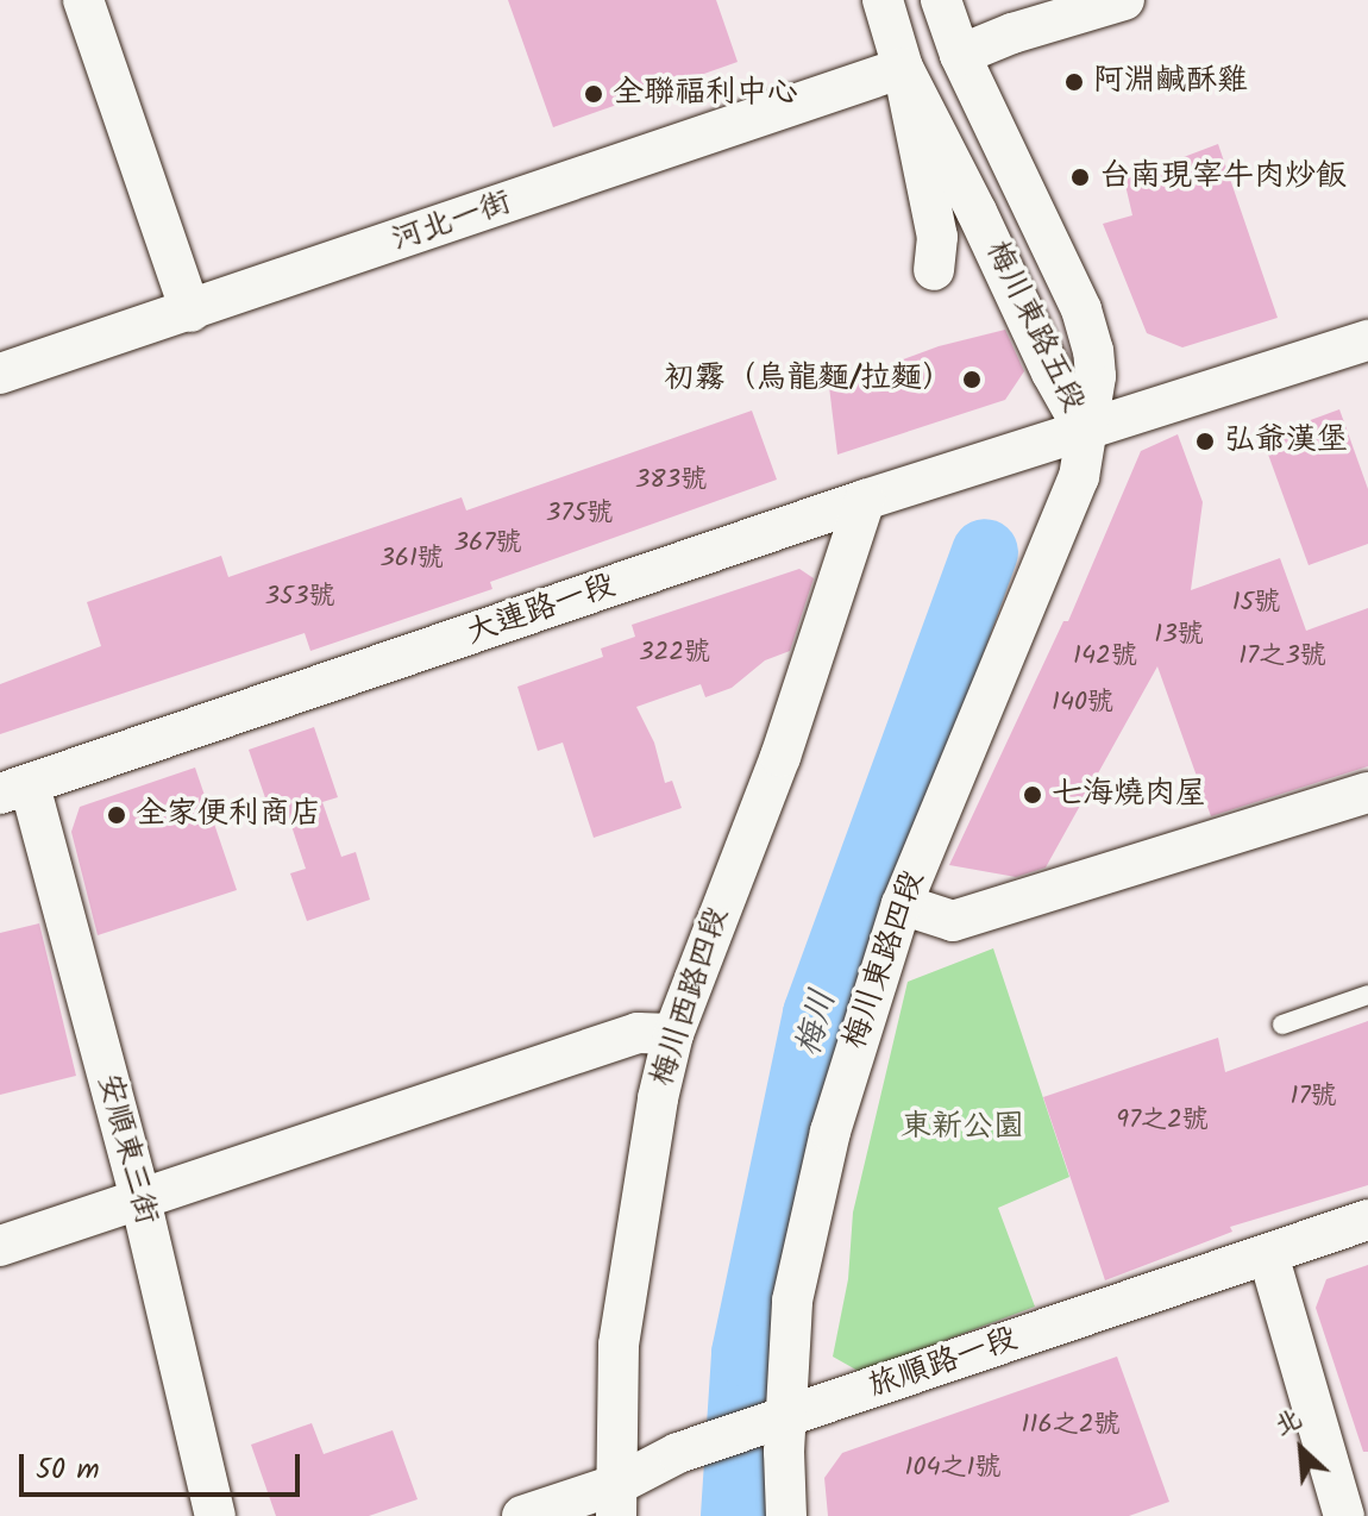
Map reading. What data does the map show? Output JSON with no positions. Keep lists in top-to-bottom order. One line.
{"streets":{"street":["河北一街","梅川東路五段","大連路一段","梅川東路四段","梅川西路四段","安順東三街","旅順路一段"]},"crossings":[["河北一街","梅川東路五段"],["梅川東路五段","大連路一段"],["梅川東路五段","梅川東路四段"],["大連路一段","梅川東路四段"],["大連路一段","梅川西路四段"],["大連路一段","安順東三街"],["梅川東路四段","旅順路一段"],["梅川西路四段","旅順路一段"]],"water":["梅川"],"parks":["東新公園"],"places":["阿淵鹹酥雞","全聯福利中心","台南現宰牛肉炒飯","初霧（烏龍麵/拉麵）","弘爺漢堡","七海燒肉屋","全家便利商店"],"house_numbers":["383號","375號","367號","361號","353號","15號","13號","322號","142號","17之3號","140號","17號","97之2號","116之2號","104之1號"],"scale_bar":"50 m","north":"top left"}
